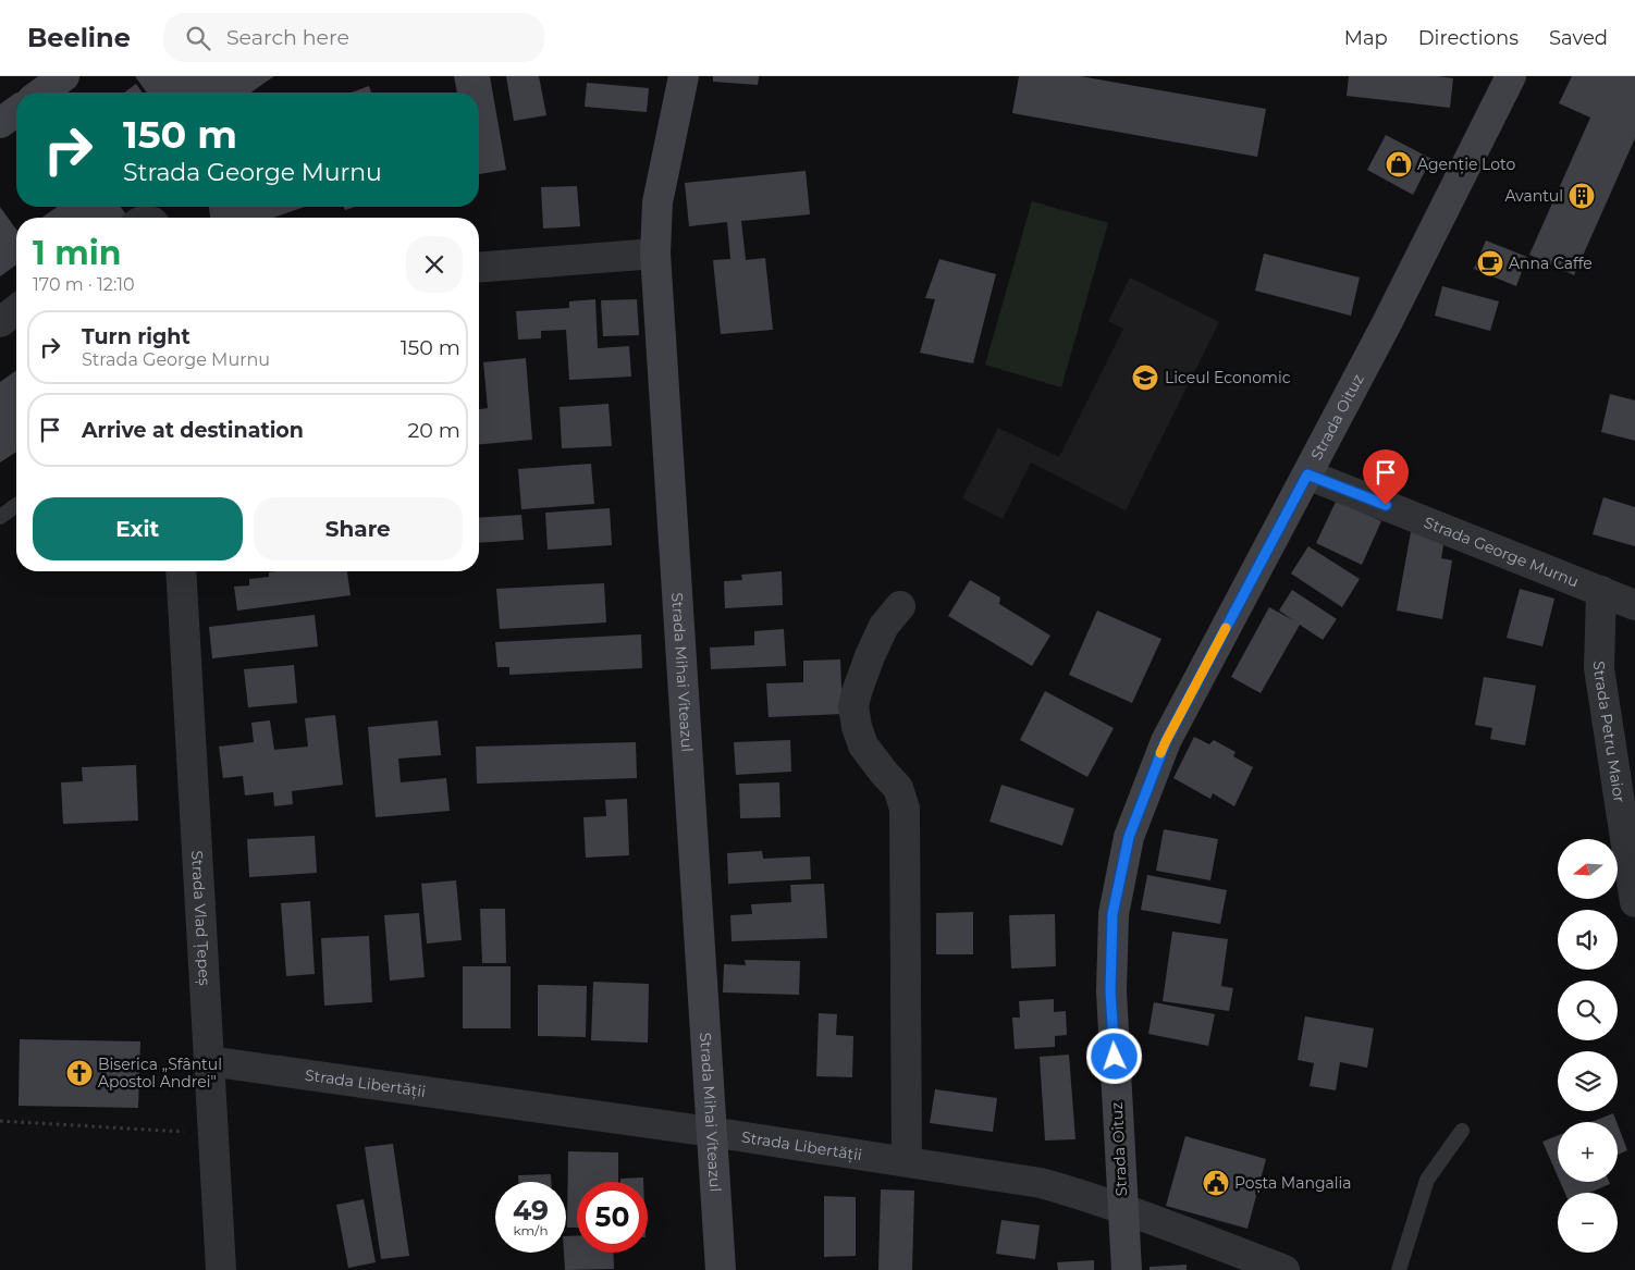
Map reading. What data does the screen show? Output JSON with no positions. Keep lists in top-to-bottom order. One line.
{"streets":{"main road":["Strada Oituz","Strada Mihai Viteazul"],"street":["Strada George Murnu","Strada Petru Maior","Strada Vlad Țepeș","Strada Libertății"]},"crossings":[["Strada Oituz","Strada George Murnu"],["Strada Oituz","Strada Libertății"],["Strada George Murnu","Strada Petru Maior"],["Strada Mihai Viteazul","Strada Libertății"],["Strada Vlad Țepeș","Strada Libertății"]],"places":{"shop":["Agenție Loto"],"building":["Avantul"],"cafe":["Anna Caffe"],"school or university":["Liceul Economic"],"church":["Biserica „Sfântul Apostol Andrei\""],"public building":["Poșta Mangalia"]},"north":"left","page":{"header":"Beeline","search":"Search here","nav":["Map","Directions","Saved"],"turn":["150 m","Strada George Murnu"],"heading":["1 min","170 m · 12:10"],"list":[{"name":"Turn right","note":"Strada George Murnu","value":"150 m"},{"name":"Arrive at destination","value":"20 m"}],"buttons":["Exit","Share"],"map_buttons":["+","−"],"speed":"49 km/h","limit":"50"}}
